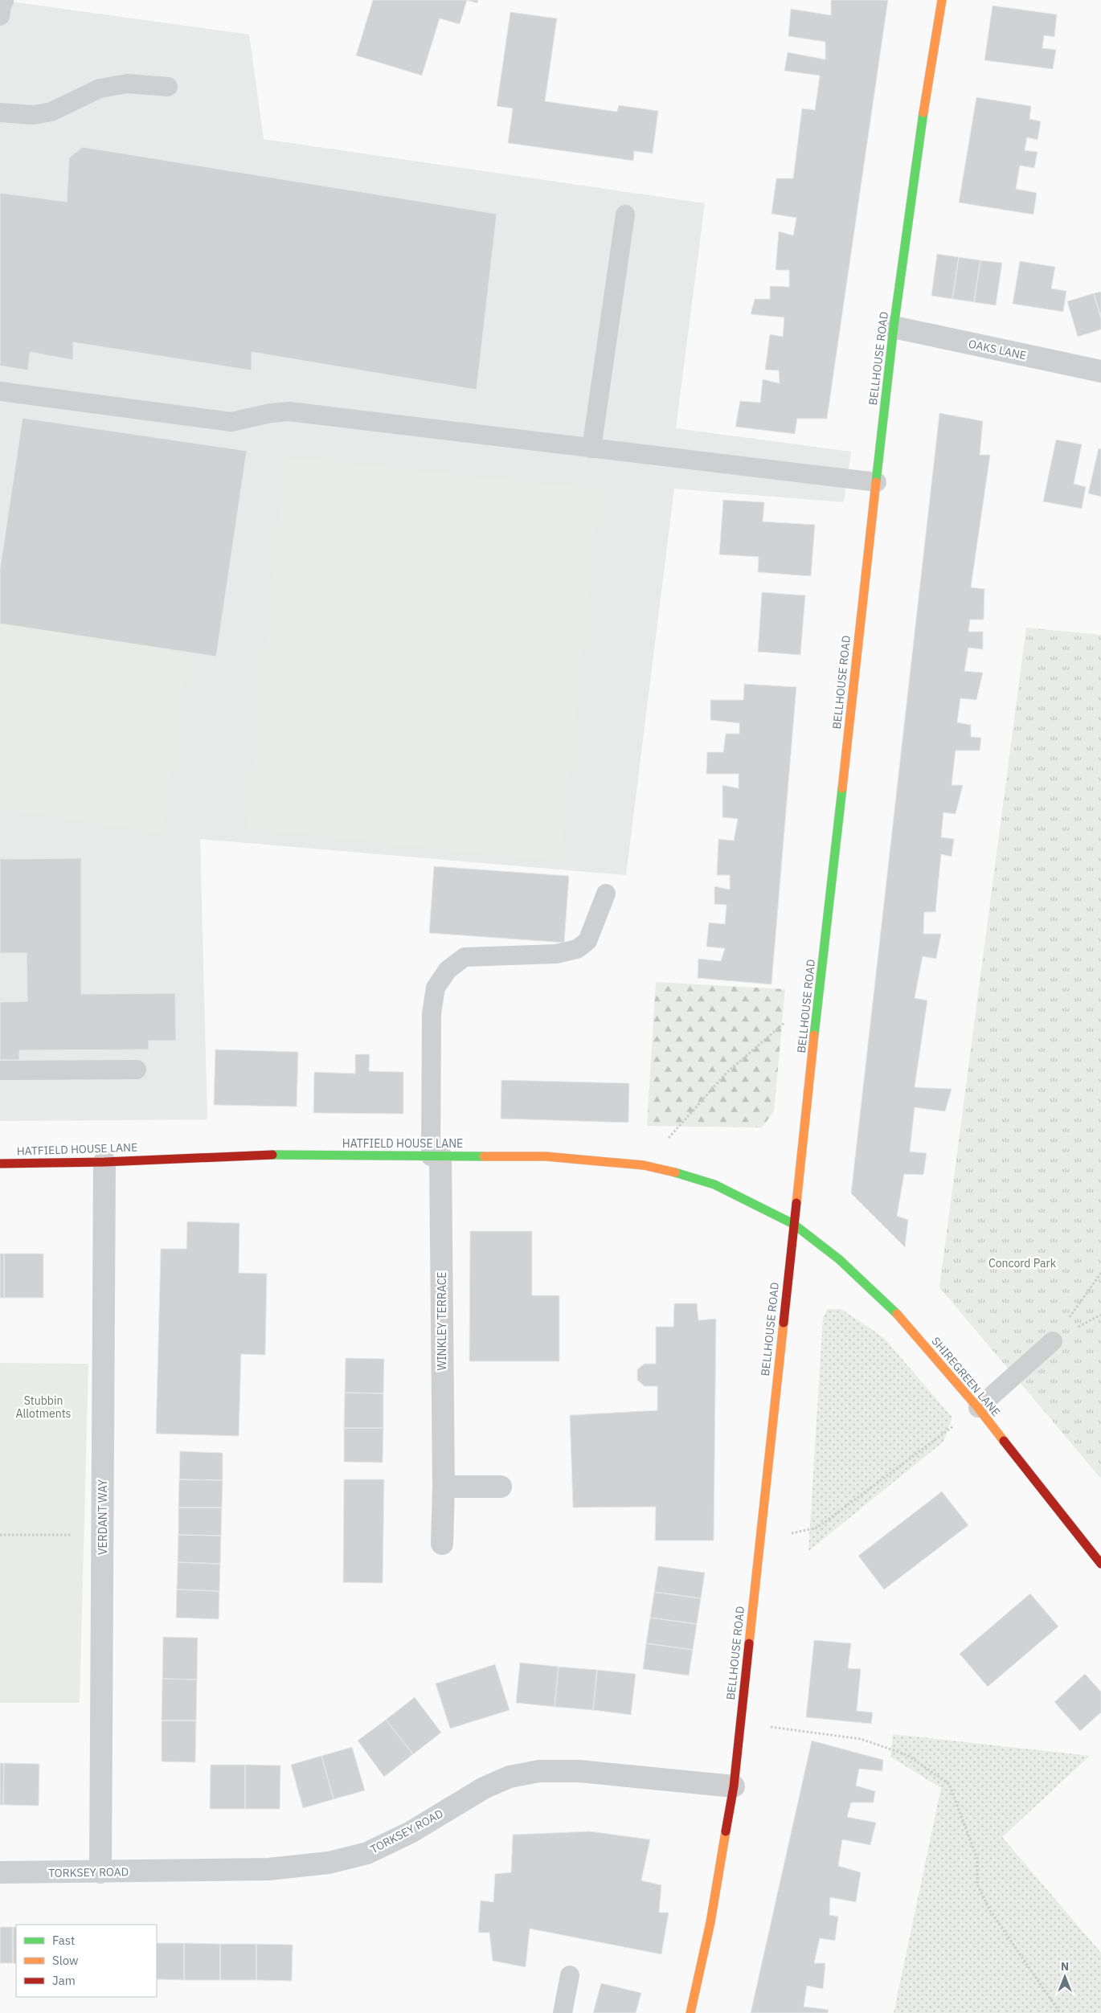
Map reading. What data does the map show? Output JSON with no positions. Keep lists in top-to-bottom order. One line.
{"streets":{"main road":["BELLHOUSE ROAD","HATFIELD HOUSE LANE","SHIREGREEN LANE"],"street":["OAKS LANE","WINKLEY TERRACE","VERDANT WAY","TORKSEY ROAD"]},"crossings":[["OAKS LANE","BELLHOUSE ROAD"],["BELLHOUSE ROAD","HATFIELD HOUSE LANE"],["BELLHOUSE ROAD","SHIREGREEN LANE"],["BELLHOUSE ROAD","TORKSEY ROAD"],["HATFIELD HOUSE LANE","WINKLEY TERRACE"],["HATFIELD HOUSE LANE","SHIREGREEN LANE"],["HATFIELD HOUSE LANE","VERDANT WAY"],["VERDANT WAY","TORKSEY ROAD"]],"parks":["Concord Park","Stubbin Allotments"],"legend":["Fast","Slow","Jam"],"north":"top"}
